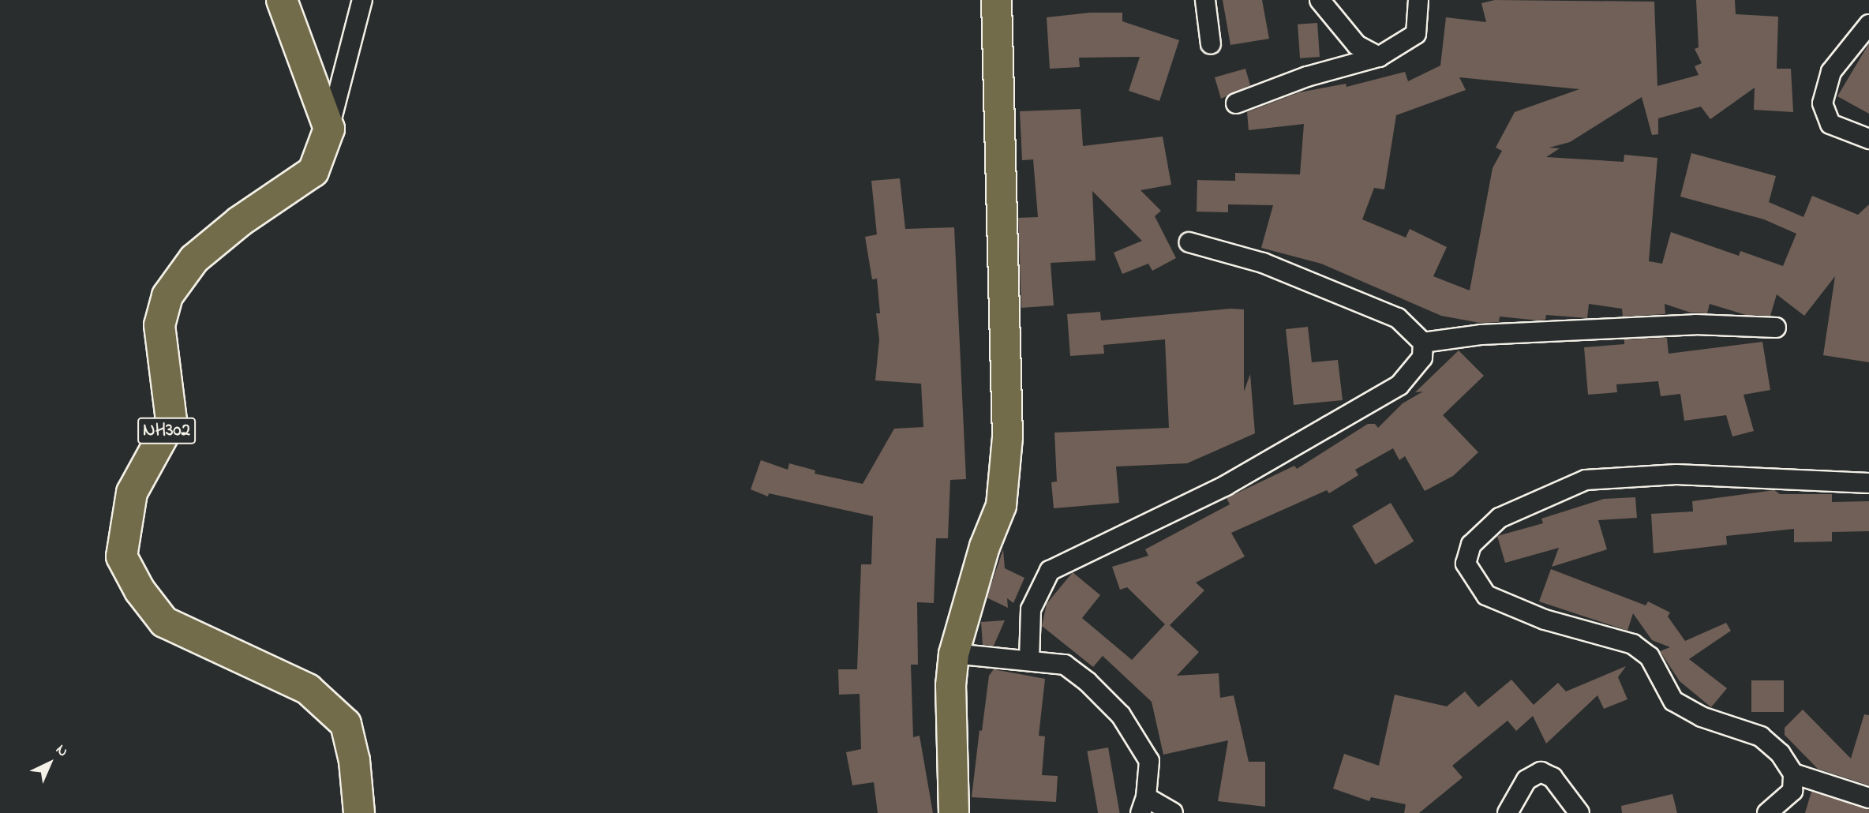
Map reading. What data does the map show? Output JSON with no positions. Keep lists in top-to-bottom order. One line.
{"streets":{"highway":["NH302"]},"north":"top right"}
